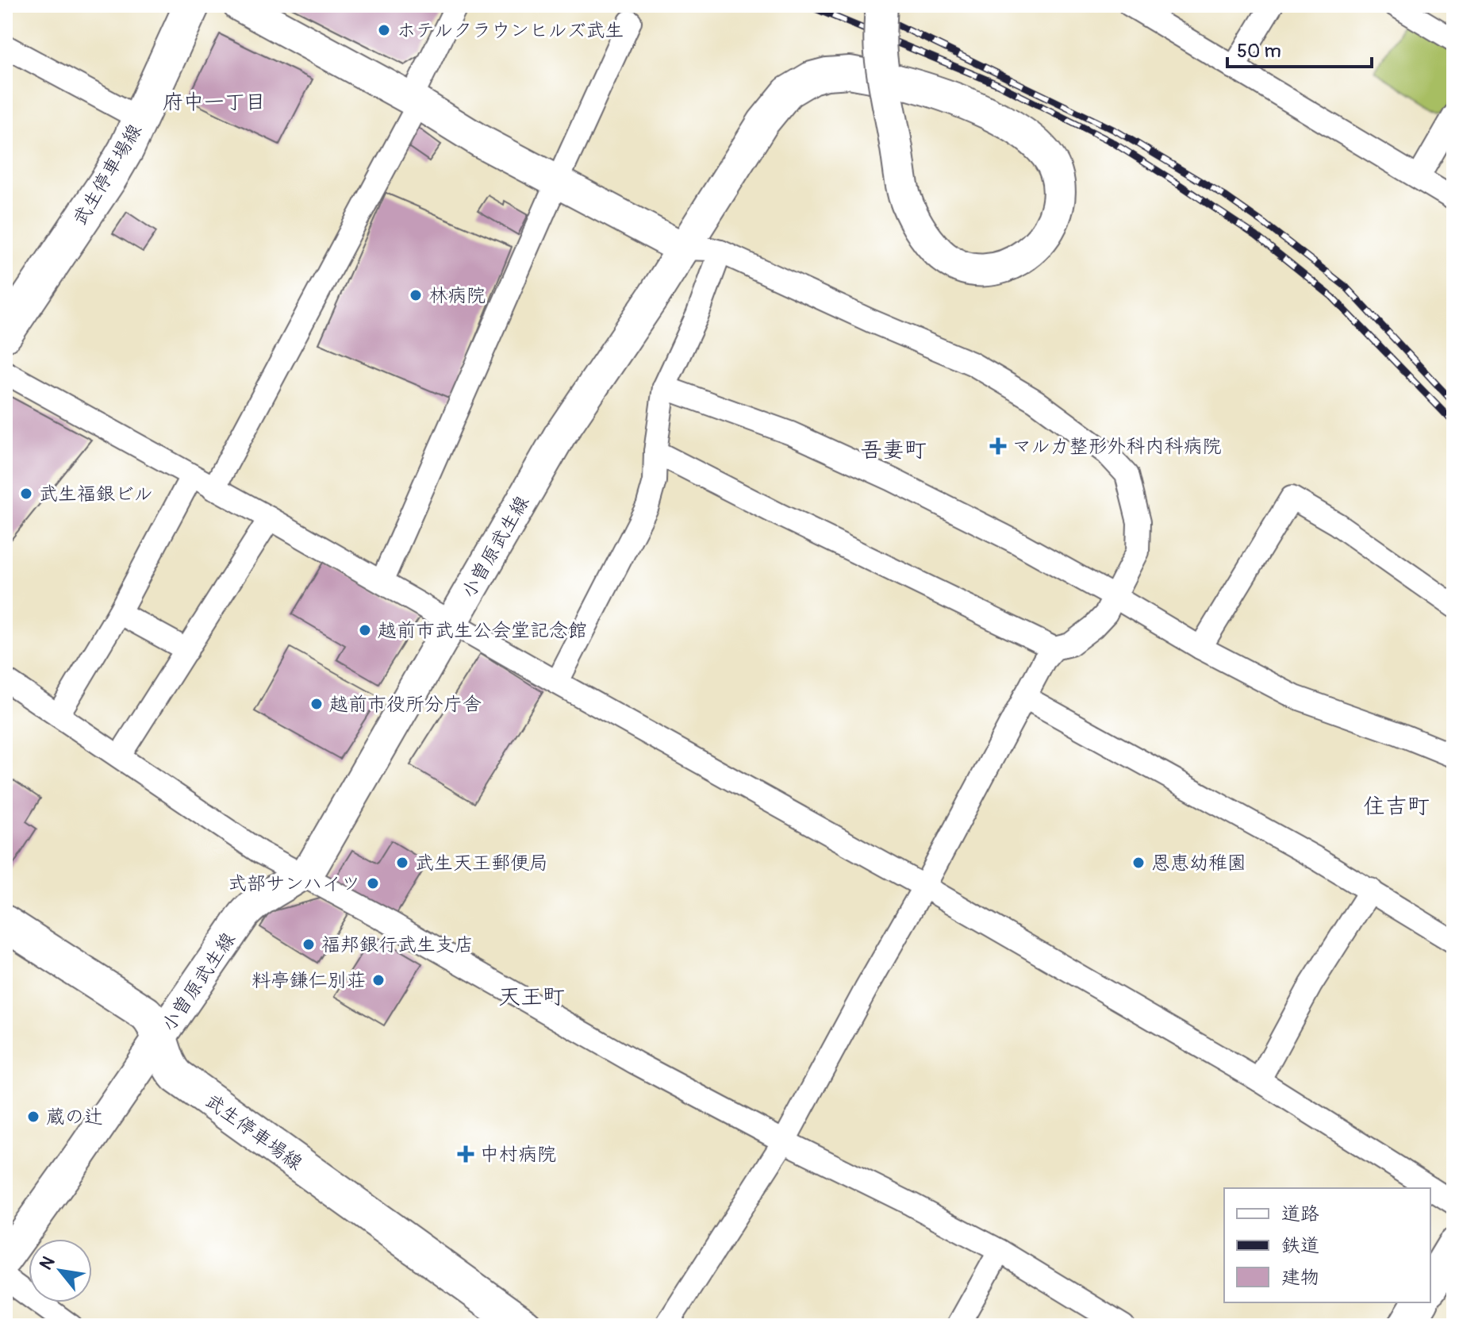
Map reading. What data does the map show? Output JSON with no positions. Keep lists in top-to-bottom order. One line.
{"streets":{"main road":["武生停車場線","小曽原武生線"]},"crossings":[["武生停車場線","小曽原武生線"]],"districts":["府中一丁目","吾妻町","住吉町","天王町"],"places":{"other":["ホテルクラウンヒルズ武生","林病院","武生福銀ビル","越前市武生公会堂記念館","越前市役所分庁舎","武生天王郵便局","恩恵幼稚園","式部サンハイツ","福邦銀行武生支店","料亭鎌仁別荘","蔵の辻"],"health":["マルカ整形外科内科病院","中村病院"]},"legend":["道路","鉄道","建物"],"scale_bar":"50 m","north":"top left"}
